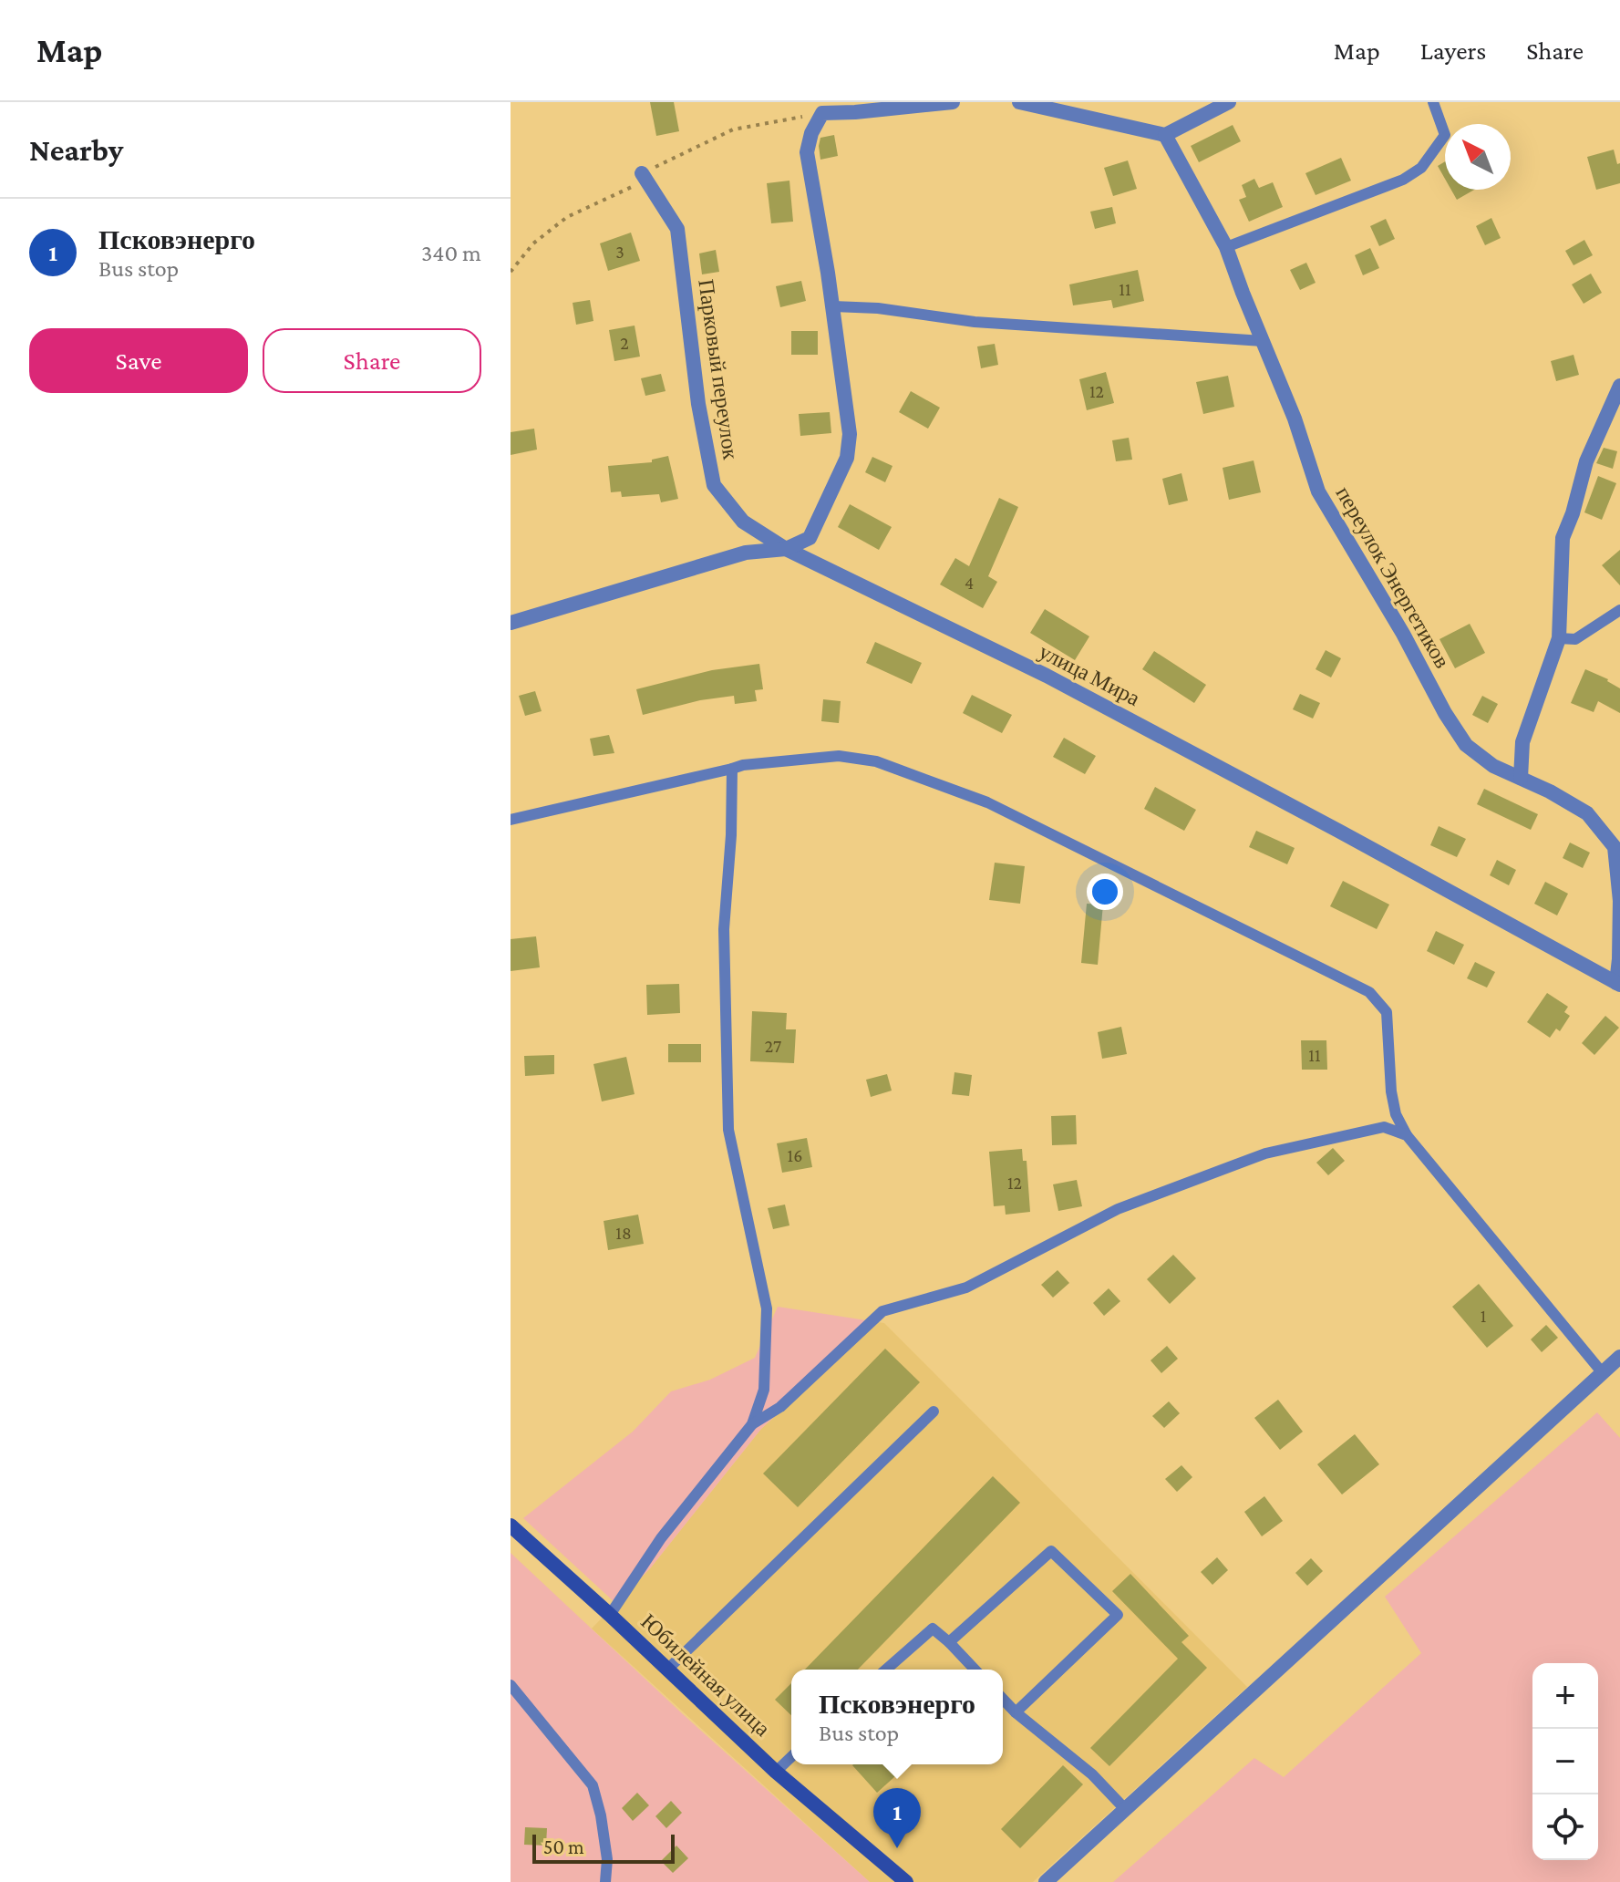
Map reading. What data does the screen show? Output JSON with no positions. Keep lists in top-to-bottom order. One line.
{"streets":{"street":["Парковый переулок","переулок Энергетиков","улица Мира","Юбилейная улица"]},"crossings":[["Парковый переулок","улица Мира"],["переулок Энергетиков","улица Мира"]],"house_numbers":["3","11","2","12","4","27","11","16","12","18","1"],"scale_bar":"50 m","north":"top left","page":{"header":"Map","nav":["Map","Layers","Share"],"heading":"Nearby","list":[{"mark":"1","name":"Псковэнерго","note":"Bus stop","value":"340 m"}],"buttons":["Save","Share"],"map_buttons":["+","−"],"popup":["Псковэнерго","Bus stop"],"pins":"1","scale":"50 m"}}
